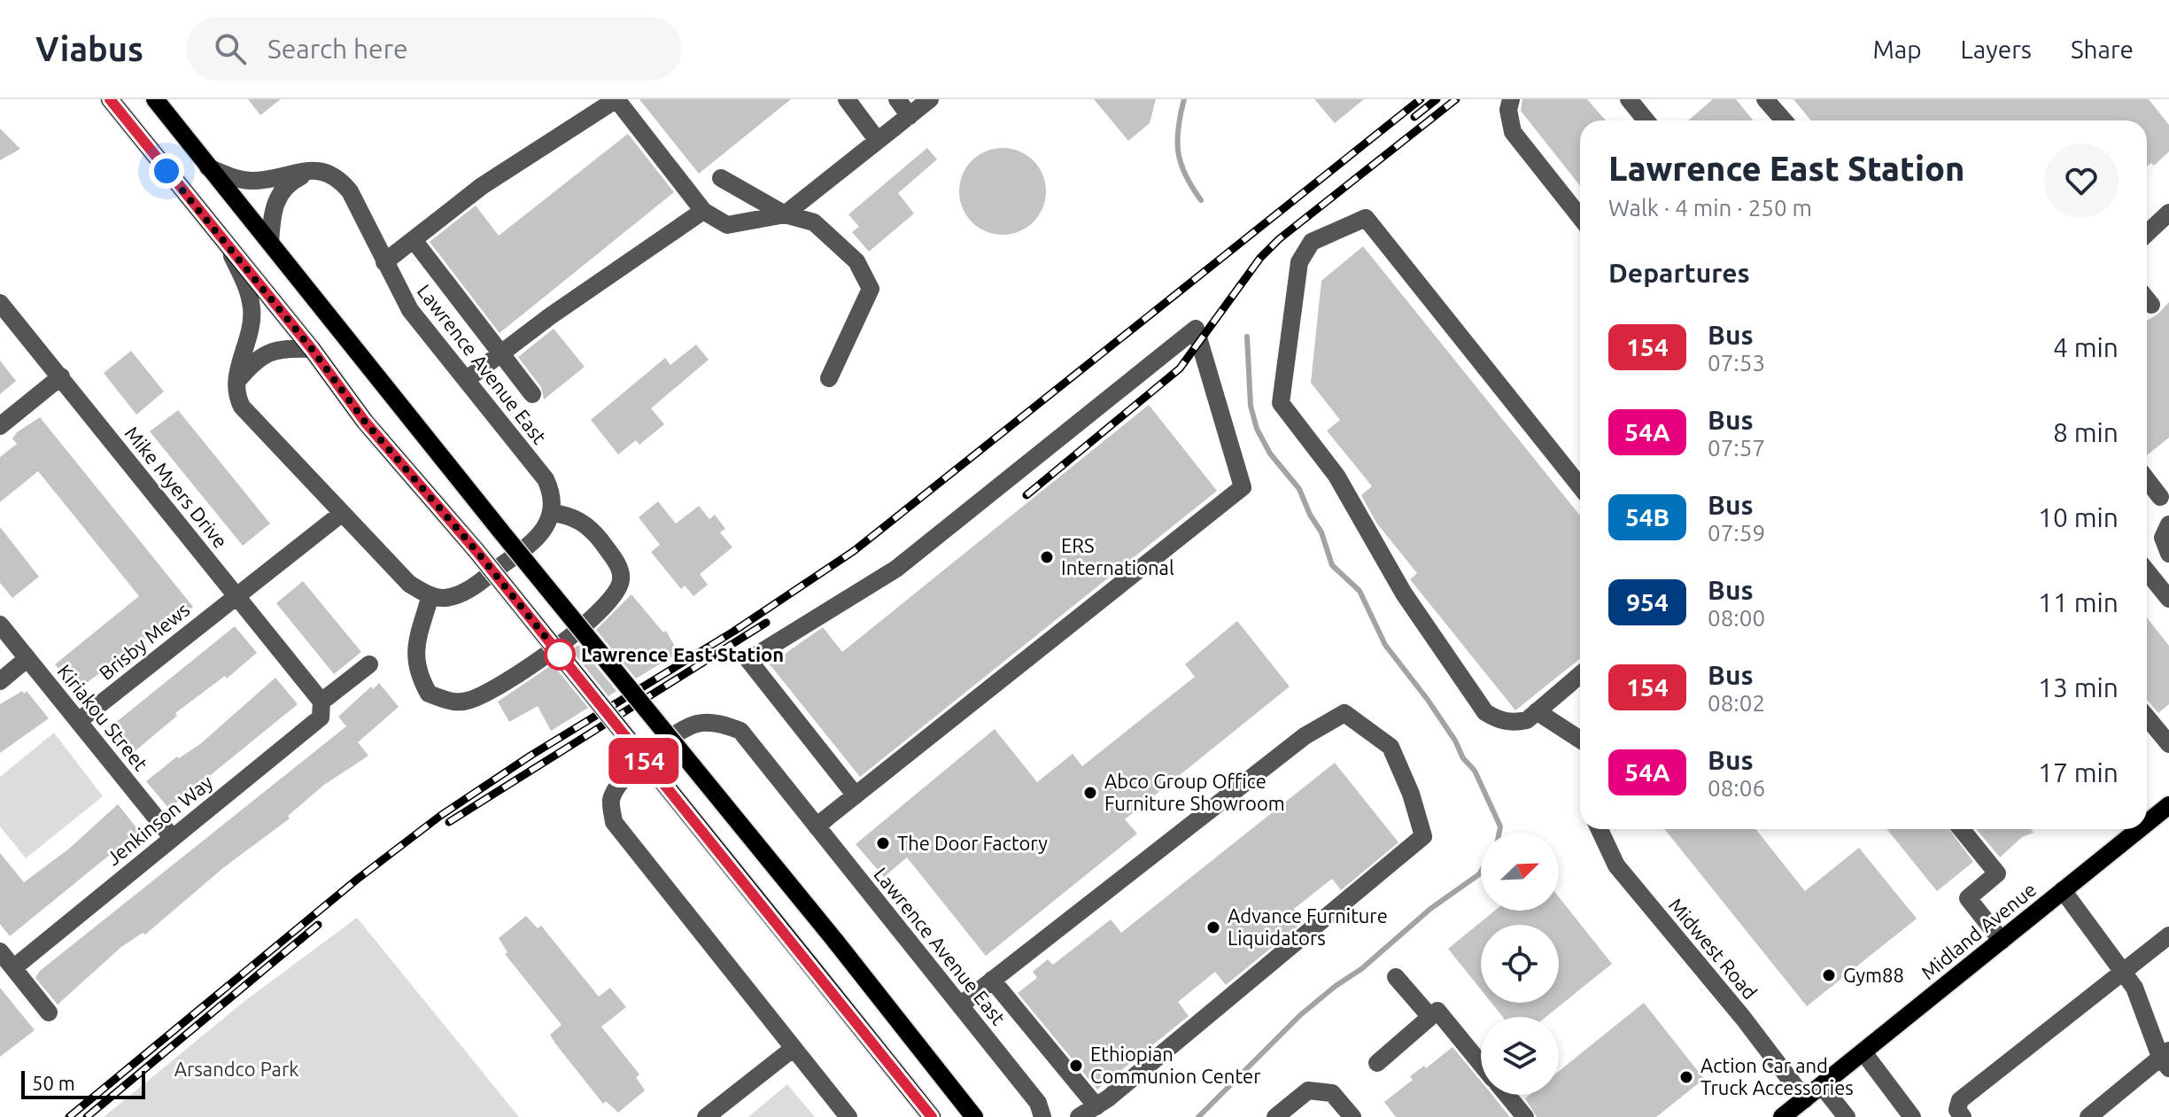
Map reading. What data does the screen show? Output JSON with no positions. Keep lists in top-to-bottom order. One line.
{"streets":{"main road":["Midland Avenue"],"street":["Lawrence Avenue East","Mike Myers Drive","Brisby Mews","Kiriakou Street","Jenkinson Way","Midwest Road"]},"crossings":[["Mike Myers Drive","Brisby Mews"],["Brisby Mews","Kiriakou Street"],["Kiriakou Street","Jenkinson Way"],["Midland Avenue","Midwest Road"]],"parks":["Arsandco Park"],"places":["ERS International","Lawrence East Station","Abco Group Office Furniture Showroom","The Door Factory","Advance Furniture Liquidators","Gym88","Ethiopian Communion Center","Action Car and Truck Accessories"],"lines":["bus line 154"],"scale_bar":"50 m","north":"top right","page":{"header":"Viabus","search":"Search here","nav":["Map","Layers","Share"],"on_map":"154","heading":[["Lawrence East Station","Walk · 4 min · 250 m"],"Departures"],"list":[{"mark":"154","name":"Bus","note":"07:53","value":"4 min"},{"mark":"54A","name":"Bus","note":"07:57","value":"8 min"},{"mark":"54B","name":"Bus","note":"07:59","value":"10 min"},{"mark":"954","name":"Bus","note":"08:00","value":"11 min"},{"mark":"154","name":"Bus","note":"08:02","value":"13 min"},{"mark":"54A","name":"Bus","note":"08:06","value":"17 min"}],"scale":"50 m"}}
